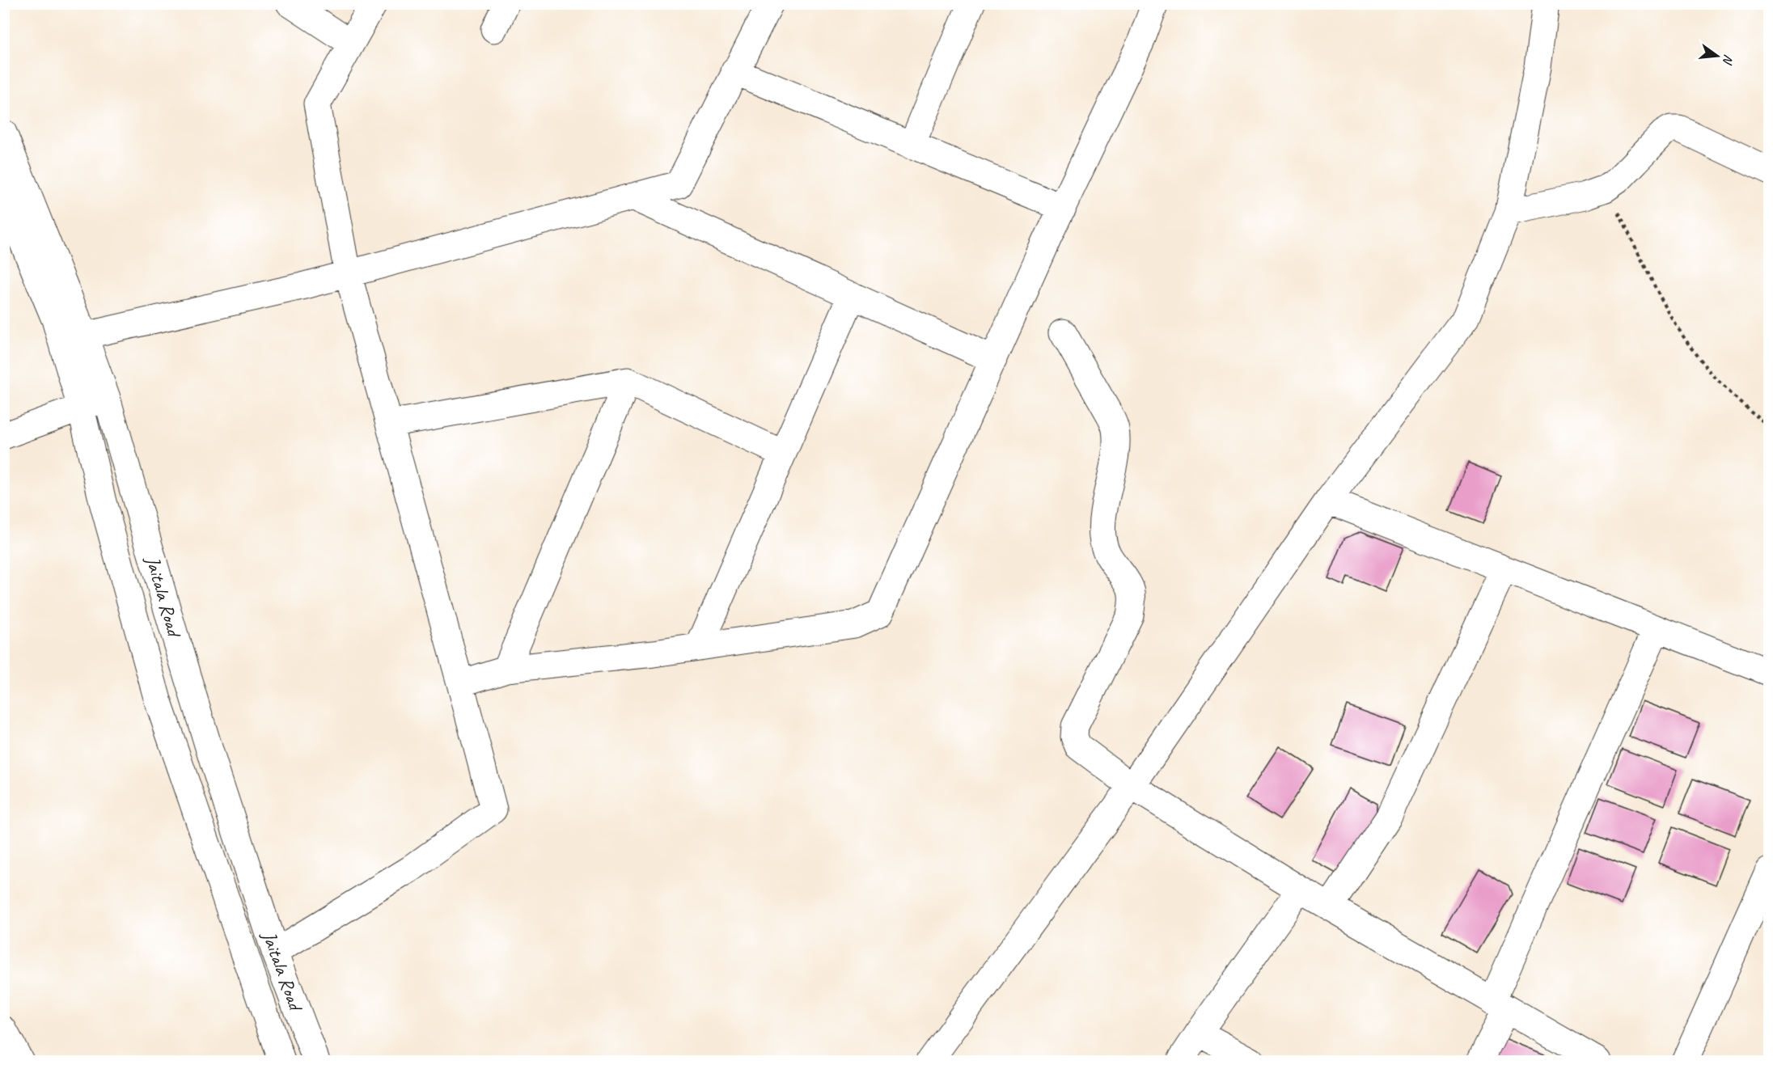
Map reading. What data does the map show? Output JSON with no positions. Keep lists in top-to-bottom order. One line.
{"streets":{"street":["Jaitala Road"]},"north":"right"}
